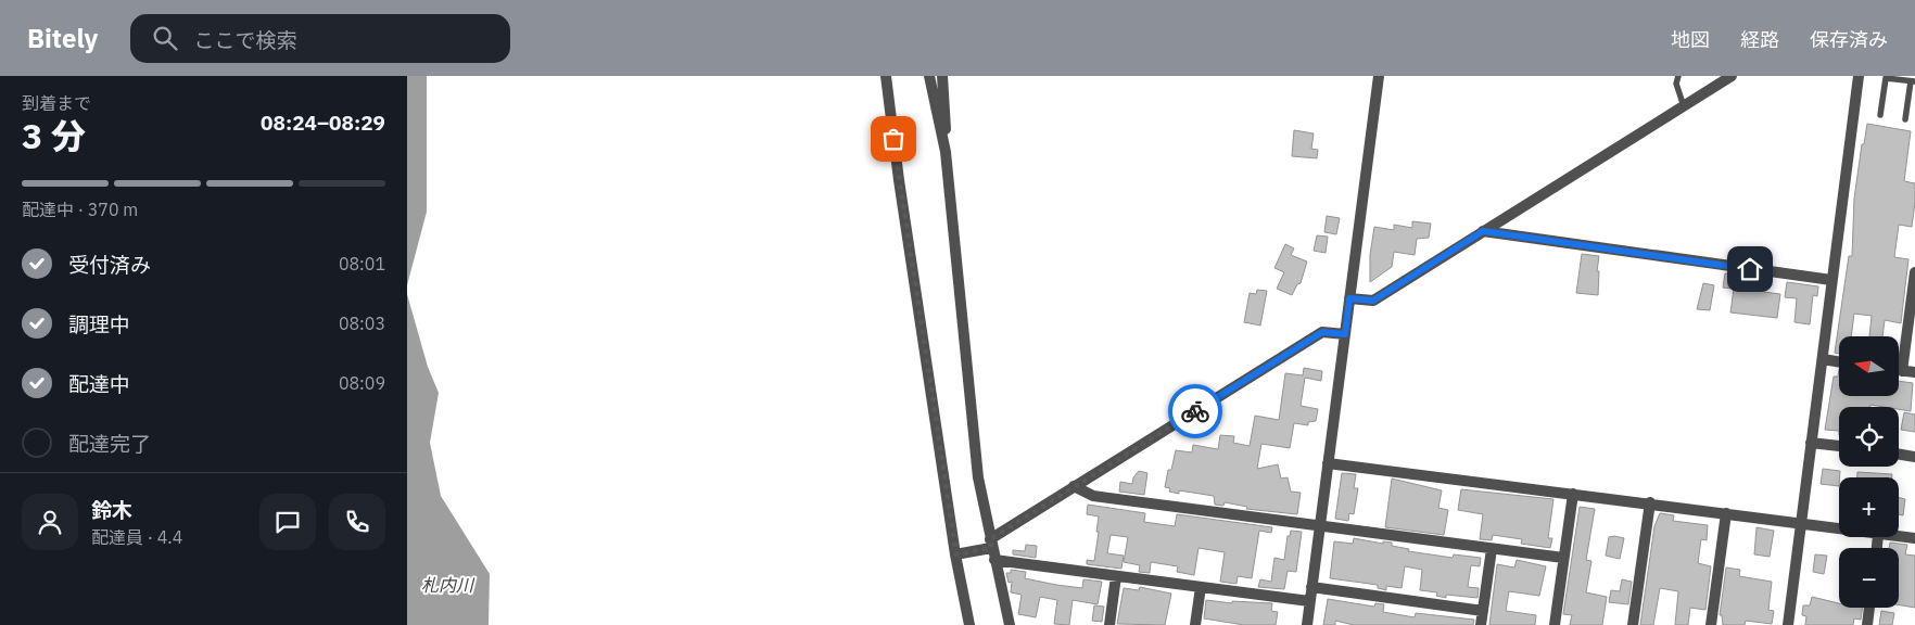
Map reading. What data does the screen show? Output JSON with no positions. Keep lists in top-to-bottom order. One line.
{"water":["札内川"],"north":"left","page":{"header":"Bitely","search":"ここで検索","nav":["地図","経路","保存済み"],"heading":["3 分","到着まで","08:24–08:29"],"panel":["鈴木","配達員 · 4.4"],"bar":"配達中 · 370 m","list":[["受付済み","08:01"],["調理中","08:03"],["配達中","08:09"],"配達完了"],"map_buttons":["+","−"]}}
